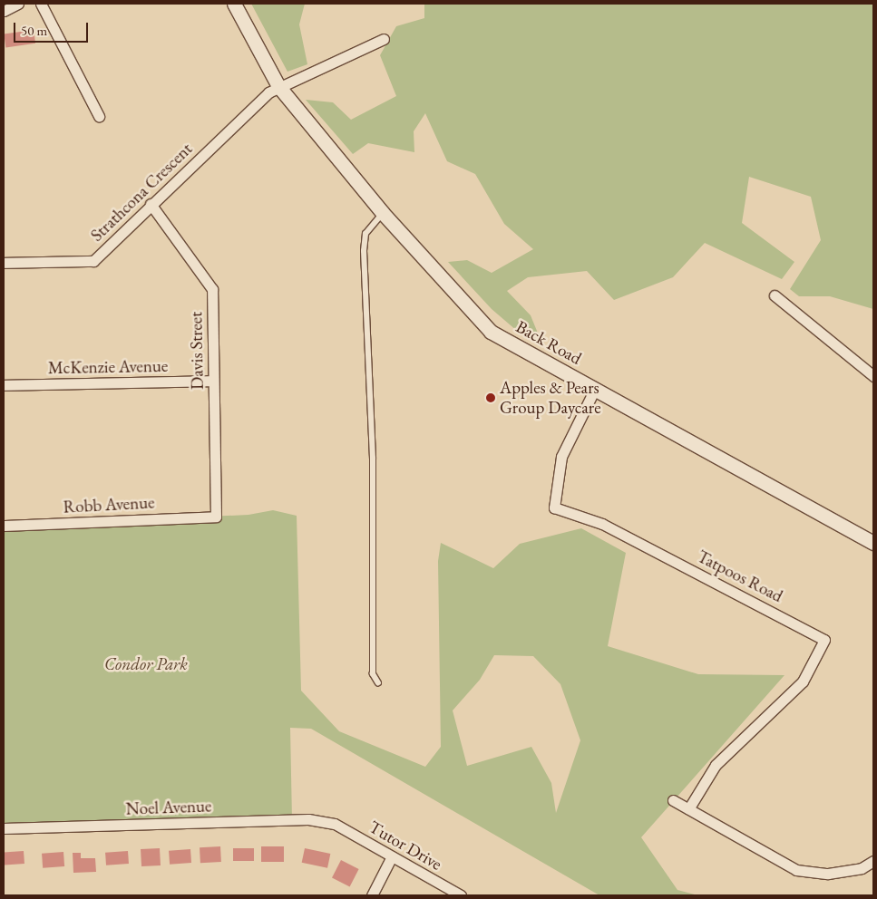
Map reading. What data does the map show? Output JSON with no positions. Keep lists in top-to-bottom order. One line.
{"streets":{"street":["Strathcona Crescent","Back Road","Davis Street","McKenzie Avenue","Robb Avenue","Tatpoos Road","Noel Avenue","Tutor Drive"]},"crossings":[["Strathcona Crescent","Back Road"],["Strathcona Crescent","Davis Street"],["Back Road","Tatpoos Road"],["Davis Street","McKenzie Avenue"],["Davis Street","Robb Avenue"],["Noel Avenue","Tutor Drive"]],"parks":["Condor Park"],"places":["Apples & Pears Group Daycare"],"scale_bar":"50 m"}
